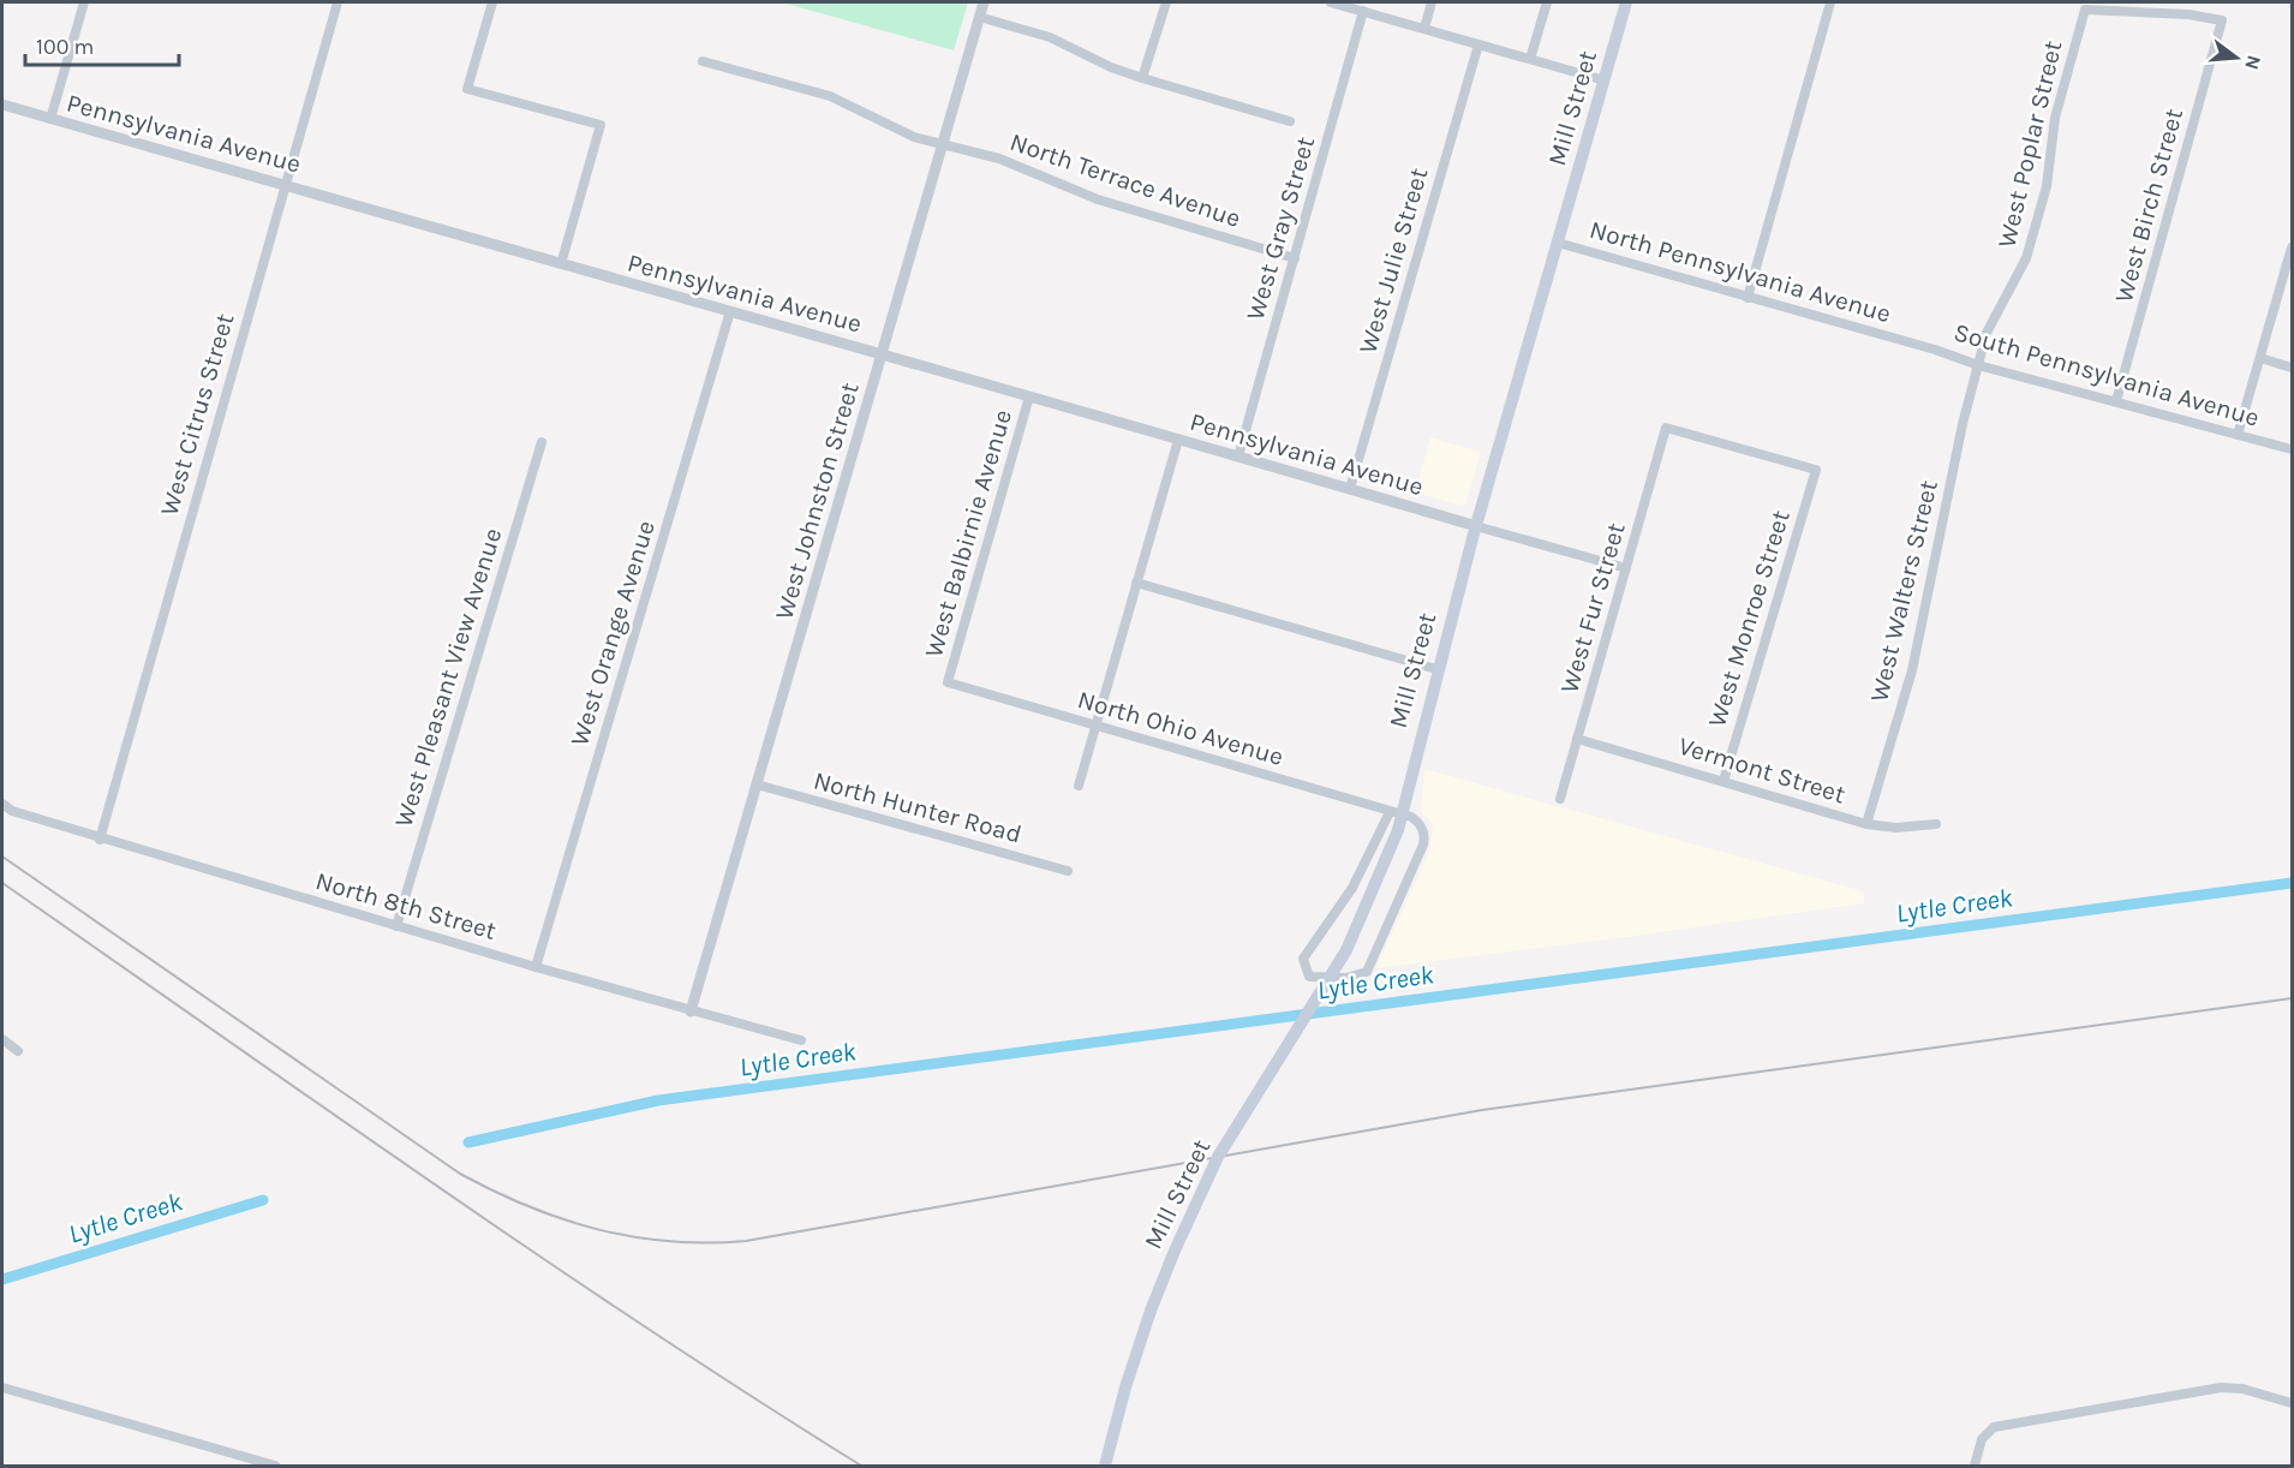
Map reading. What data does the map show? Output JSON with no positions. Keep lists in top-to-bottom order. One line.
{"streets":{"main road":["Mill Street"],"street":["Pennsylvania Avenue","West Poplar Street","North Terrace Avenue","West Birch Street","West Gray Street","West Julie Street","North Pennsylvania Avenue","South Pennsylvania Avenue","West Citrus Street","West Johnston Street","West Balbirnie Avenue","West Walters Street","West Fur Street","West Monroe Street","West Orange Avenue","West Pleasant View Avenue","North Ohio Avenue","Vermont Street","North Hunter Road","North 8th Street"]},"crossings":[["Mill Street","Pennsylvania Avenue"],["Mill Street","North Pennsylvania Avenue"],["Mill Street","North Ohio Avenue"],["Pennsylvania Avenue","West Gray Street"],["Pennsylvania Avenue","West Julie Street"],["Pennsylvania Avenue","West Citrus Street"],["Pennsylvania Avenue","West Johnston Street"],["Pennsylvania Avenue","West Balbirnie Avenue"],["Pennsylvania Avenue","West Orange Avenue"],["West Poplar Street","West Birch Street"],["West Poplar Street","South Pennsylvania Avenue"],["West Poplar Street","West Walters Street"],["North Terrace Avenue","West Gray Street"],["North Terrace Avenue","West Johnston Street"],["West Birch Street","South Pennsylvania Avenue"],["North Pennsylvania Avenue","South Pennsylvania Avenue"],["South Pennsylvania Avenue","West Walters Street"],["West Citrus Street","North 8th Street"],["West Johnston Street","North Hunter Road"],["West Johnston Street","North 8th Street"],["West Balbirnie Avenue","North Ohio Avenue"],["West Walters Street","Vermont Street"],["West Fur Street","West Monroe Street"],["West Fur Street","Vermont Street"],["West Monroe Street","Vermont Street"],["West Orange Avenue","North 8th Street"],["West Pleasant View Avenue","North 8th Street"]],"water":["Lytle Creek"],"scale_bar":"100 m","north":"right"}
